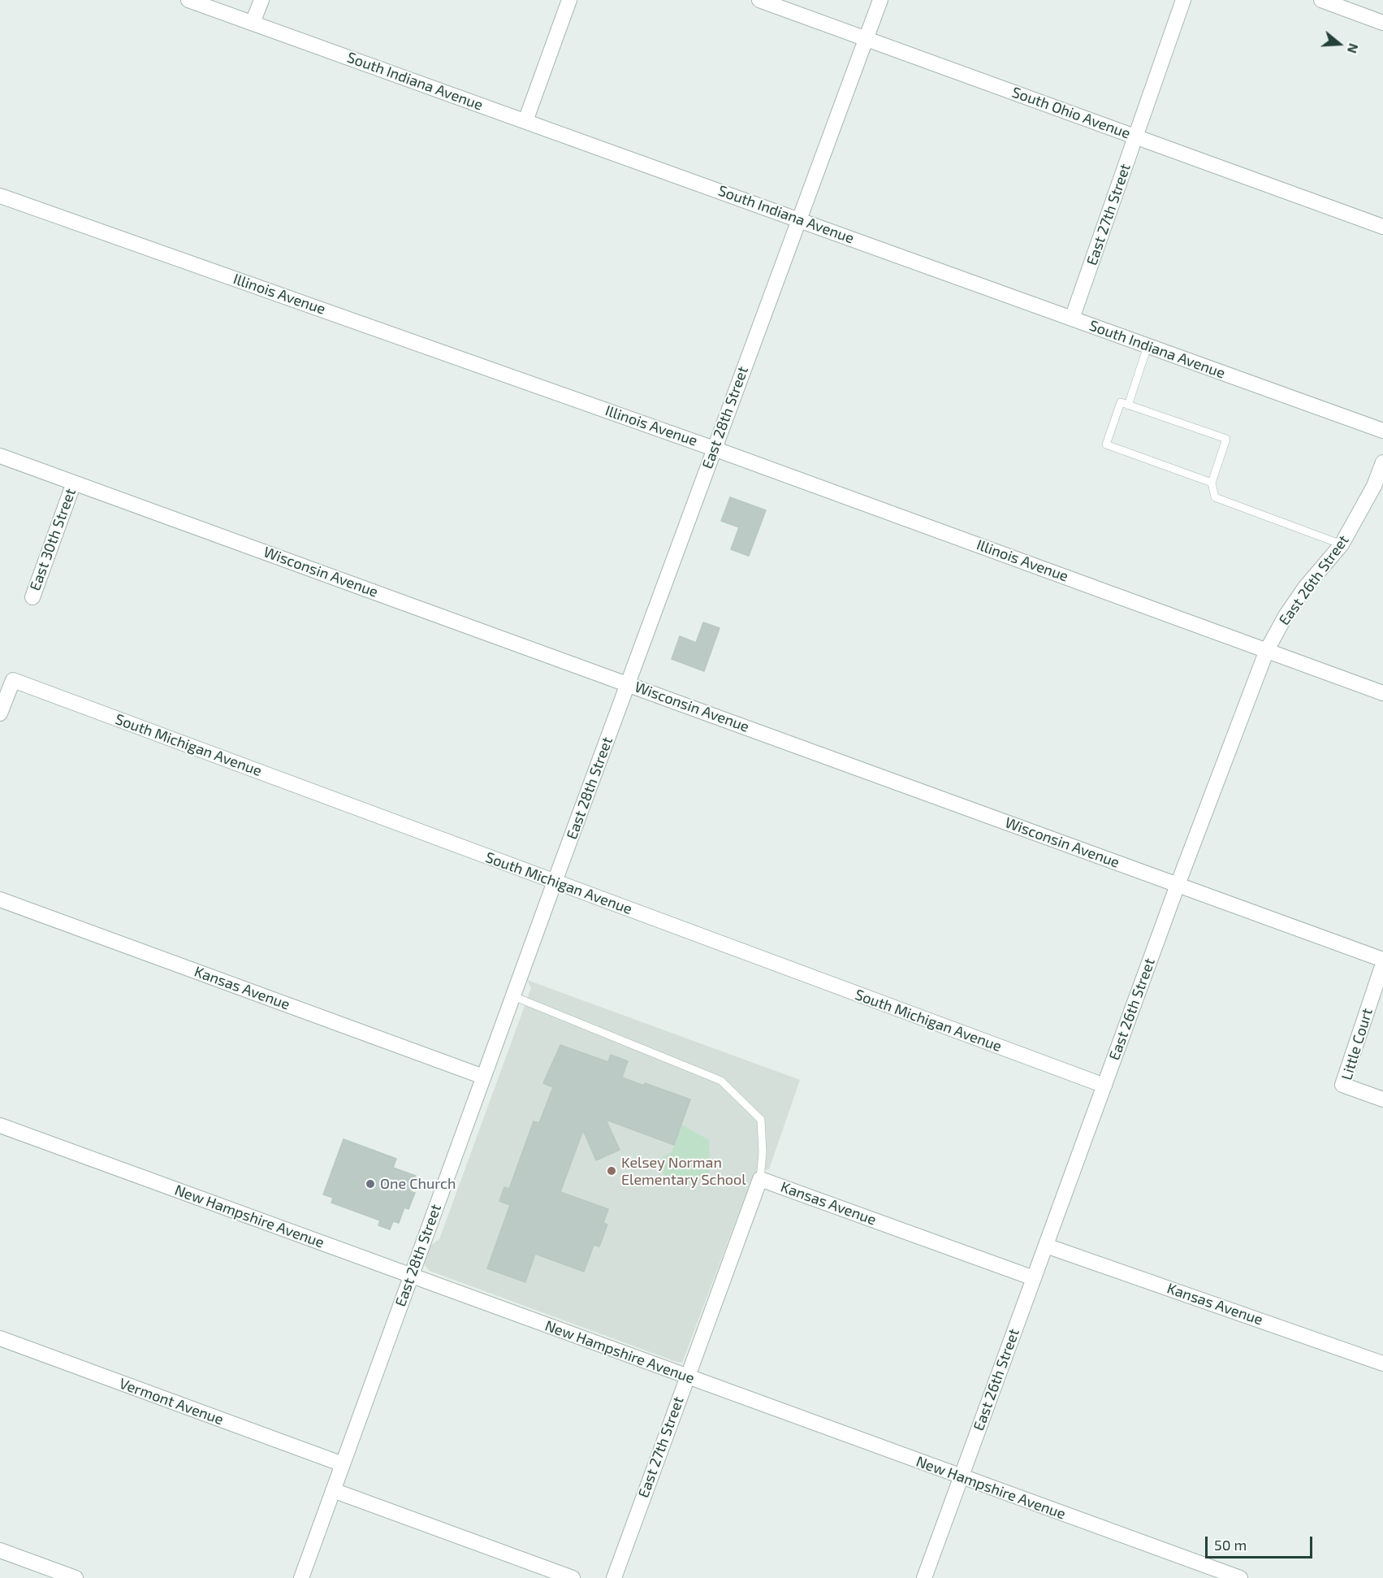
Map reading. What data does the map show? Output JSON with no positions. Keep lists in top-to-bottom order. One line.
{"streets":{"street":["South Indiana Avenue","South Ohio Avenue","East 27th Street","Illinois Avenue","East 28th Street","East 30th Street","Wisconsin Avenue","East 26th Street","South Michigan Avenue","Kansas Avenue","Little Court","New Hampshire Avenue","Vermont Avenue"]},"crossings":[["South Indiana Avenue","East 27th Street"],["South Indiana Avenue","East 28th Street"],["South Ohio Avenue","East 27th Street"],["South Ohio Avenue","East 28th Street"],["East 27th Street","Kansas Avenue"],["East 27th Street","New Hampshire Avenue"],["Illinois Avenue","East 28th Street"],["Illinois Avenue","East 26th Street"],["East 28th Street","Wisconsin Avenue"],["East 28th Street","South Michigan Avenue"],["East 28th Street","Kansas Avenue"],["East 28th Street","New Hampshire Avenue"],["East 28th Street","Vermont Avenue"],["East 30th Street","Wisconsin Avenue"],["Wisconsin Avenue","East 26th Street"],["East 26th Street","South Michigan Avenue"],["East 26th Street","Kansas Avenue"],["East 26th Street","New Hampshire Avenue"]],"places":["Kelsey Norman Elementary School","One Church"],"scale_bar":"50 m","north":"right"}
